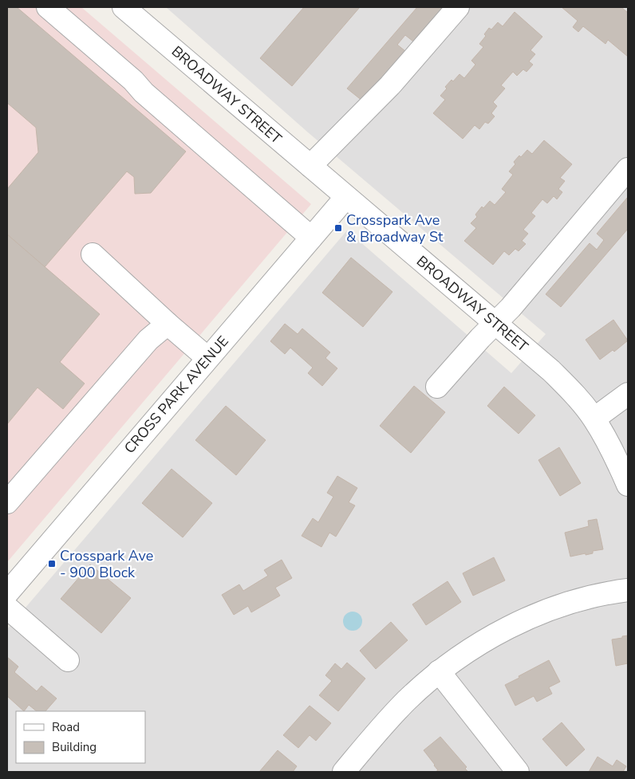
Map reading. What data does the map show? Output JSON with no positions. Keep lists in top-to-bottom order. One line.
{"streets":{"street":["BROADWAY STREET","CROSS PARK AVENUE"]},"crossings":[["BROADWAY STREET","CROSS PARK AVENUE"]],"places":{"transit":["Crosspark Ave & Broadway St","Crosspark Ave - 900 Block"]},"legend":["Road","Building"]}
